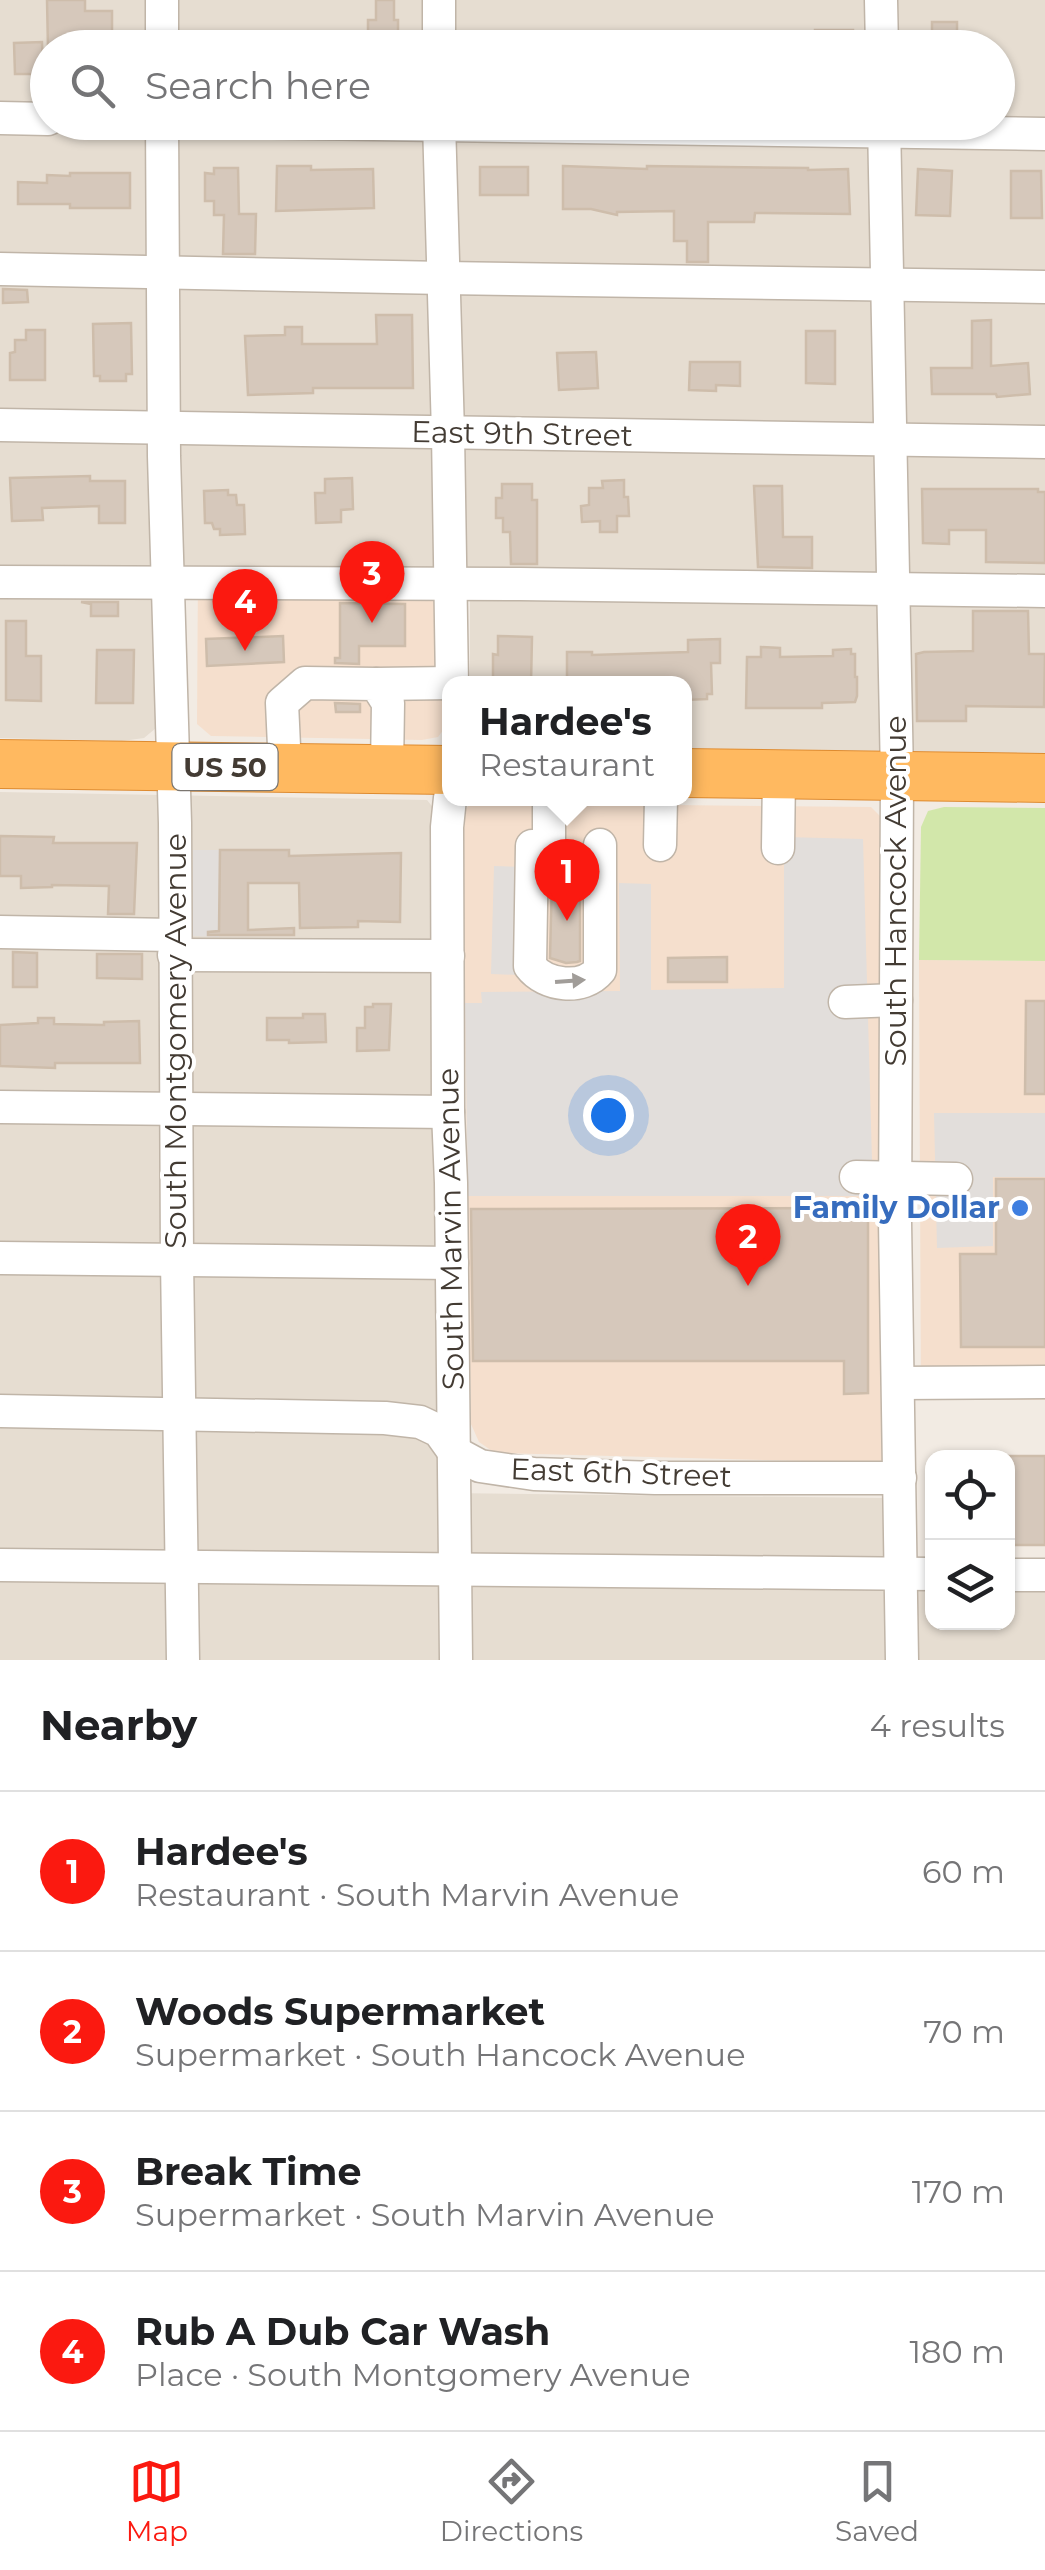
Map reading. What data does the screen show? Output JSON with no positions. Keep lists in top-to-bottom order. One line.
{"streets":{"highway":["US 50"],"street":["East 9th Street","South Hancock Avenue","South Montgomery Avenue","South Marvin Avenue","East 6th Street"]},"crossings":[["East 9th Street","South Hancock Avenue"],["East 9th Street","South Montgomery Avenue"],["US 50","South Montgomery Avenue"],["South Hancock Avenue","East 6th Street"],["South Montgomery Avenue","East 6th Street"],["South Marvin Avenue","East 6th Street"]],"places":["Family Dollar"],"page":{"search":"Search here","pins":["3","4","1","2"],"popup":["Hardee's","Restaurant"],"heading":["Nearby","4 results"],"list":[{"mark":"1","name":"Hardee's","note":"Restaurant · South Marvin Avenue","value":"60 m"},{"mark":"2","name":"Woods Supermarket","note":"Supermarket · South Hancock Avenue","value":"70 m"},{"mark":"3","name":"Break Time","note":"Supermarket · South Marvin Avenue","value":"170 m"},{"mark":"4","name":"Rub A Dub Car Wash","note":"Place · South Montgomery Avenue","value":"180 m"}],"nav":["Map","Directions","Saved"]}}
